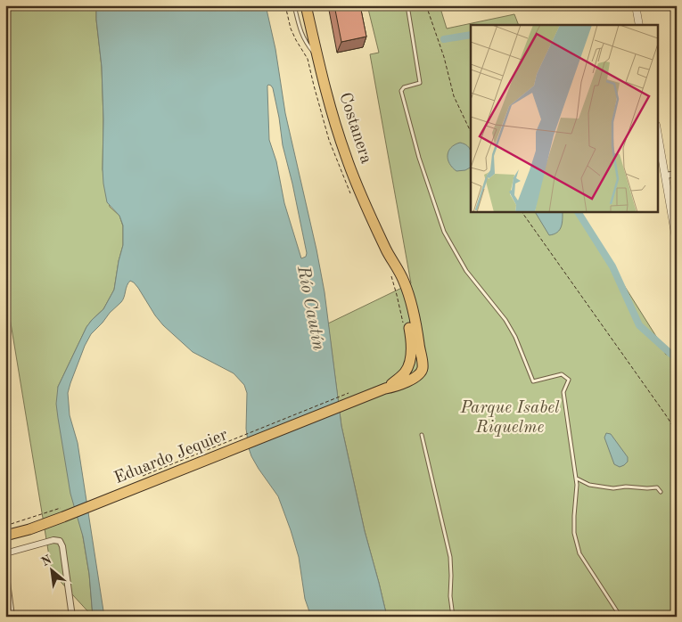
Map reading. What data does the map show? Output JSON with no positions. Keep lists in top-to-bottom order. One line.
{"streets":{"highway":["Costanera","Eduardo Jequier"]},"crossings":[["Costanera","Eduardo Jequier"]],"water":["Río Cautín"],"parks":["Parque Isabel Riquelme"],"north":"top left"}
